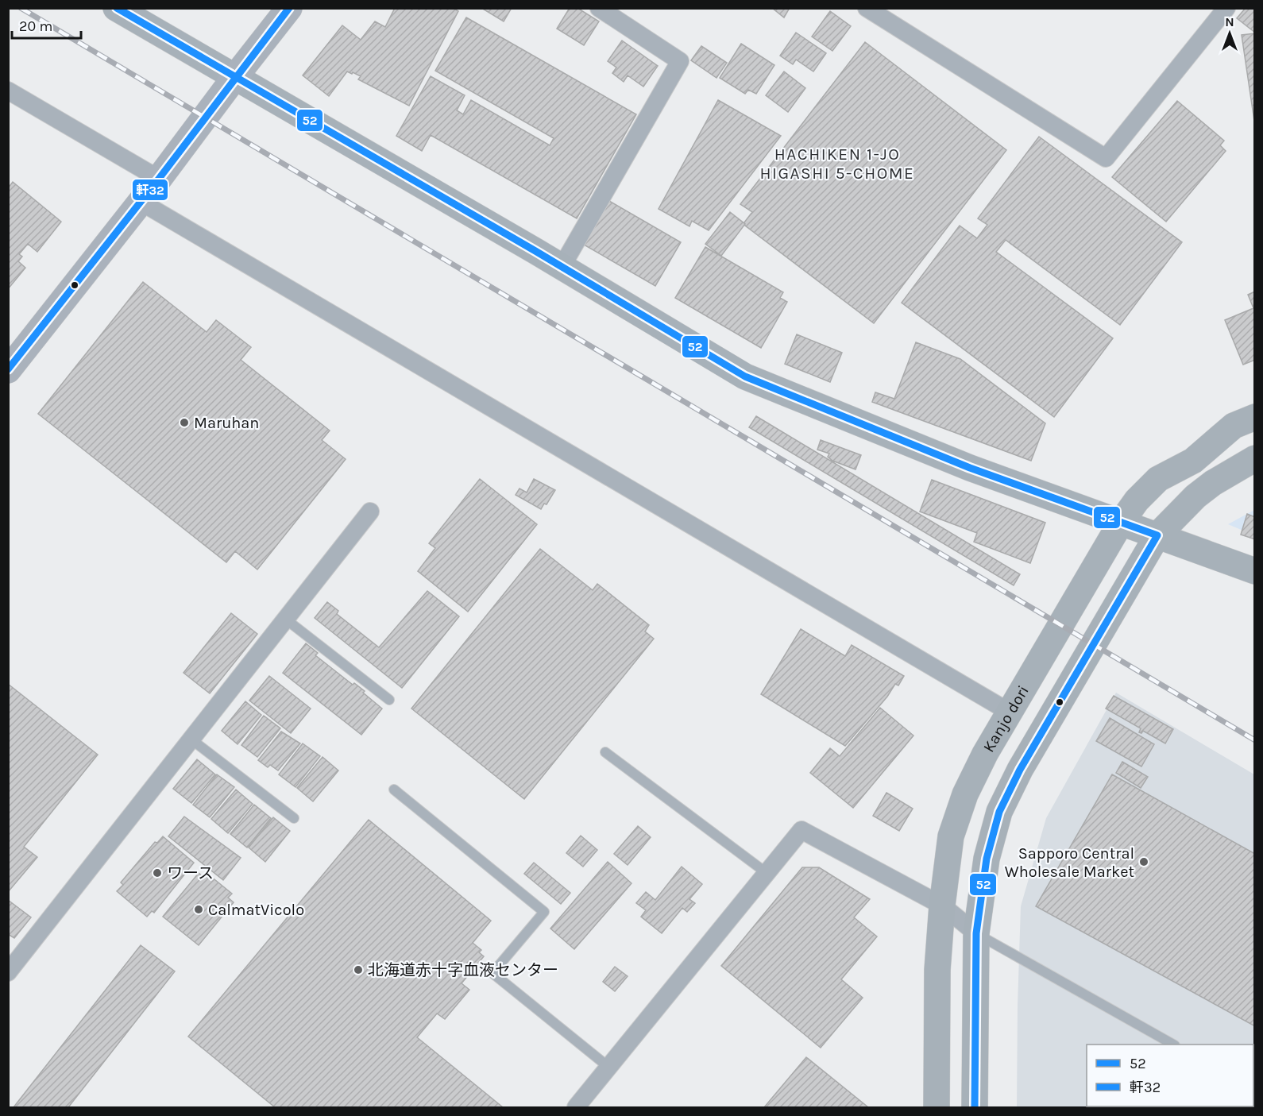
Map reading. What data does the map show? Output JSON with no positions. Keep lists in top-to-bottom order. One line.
{"streets":{"street":["Kanjo dori"]},"districts":["HACHIKEN 1-JO HIGASHI 5-CHOME"],"places":["Maruhan","Sapporo Central Wholesale Market","ワース","CalmatVicolo","北海道赤十字血液センター"],"lines":["transit line 52","transit line 軒32"],"legend":["52","軒32"],"scale_bar":"20 m","north":"top"}
